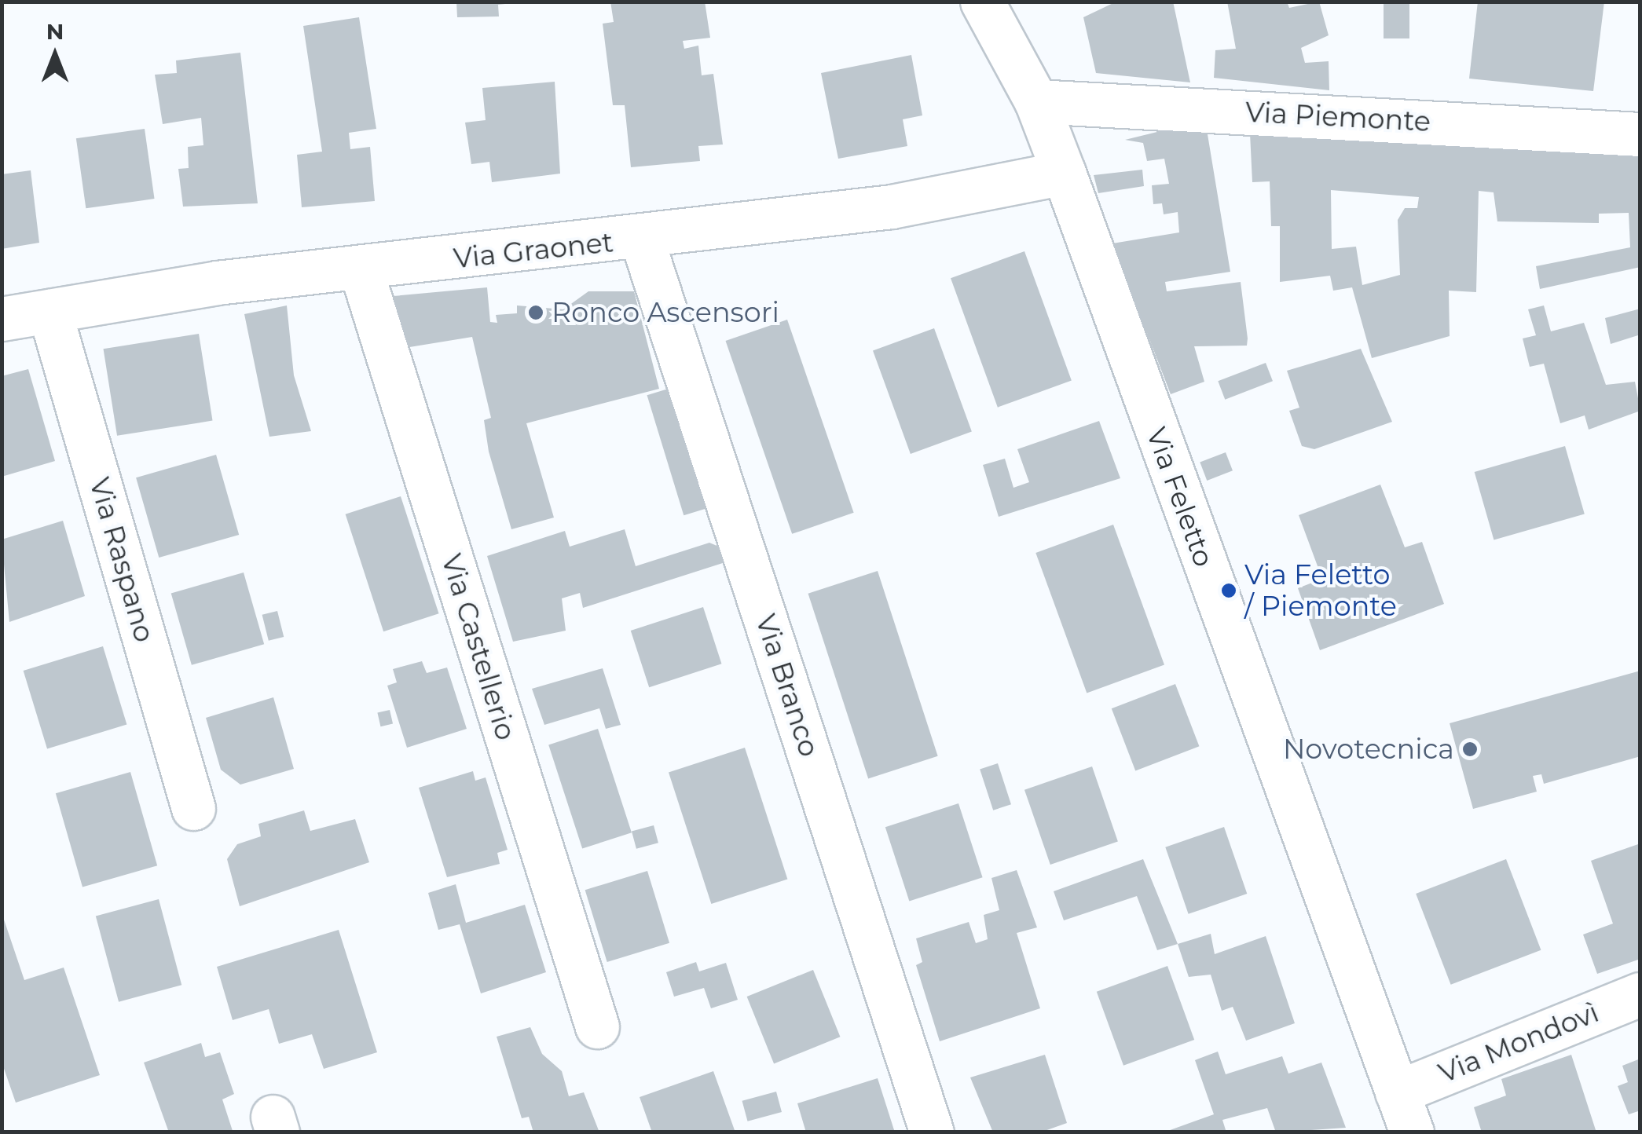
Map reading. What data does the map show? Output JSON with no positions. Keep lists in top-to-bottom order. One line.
{"streets":{"street":["Via Piemonte","Via Graonet","Via Feletto","Via Raspano","Via Castellerio","Via Branco","Via Mondovì"]},"crossings":[["Via Piemonte","Via Feletto"],["Via Graonet","Via Feletto"],["Via Graonet","Via Raspano"],["Via Graonet","Via Castellerio"],["Via Graonet","Via Branco"],["Via Feletto","Via Mondovì"]],"places":["Ronco Ascensori","Via Feletto / Piemonte","Novotecnica"],"north":"top"}
